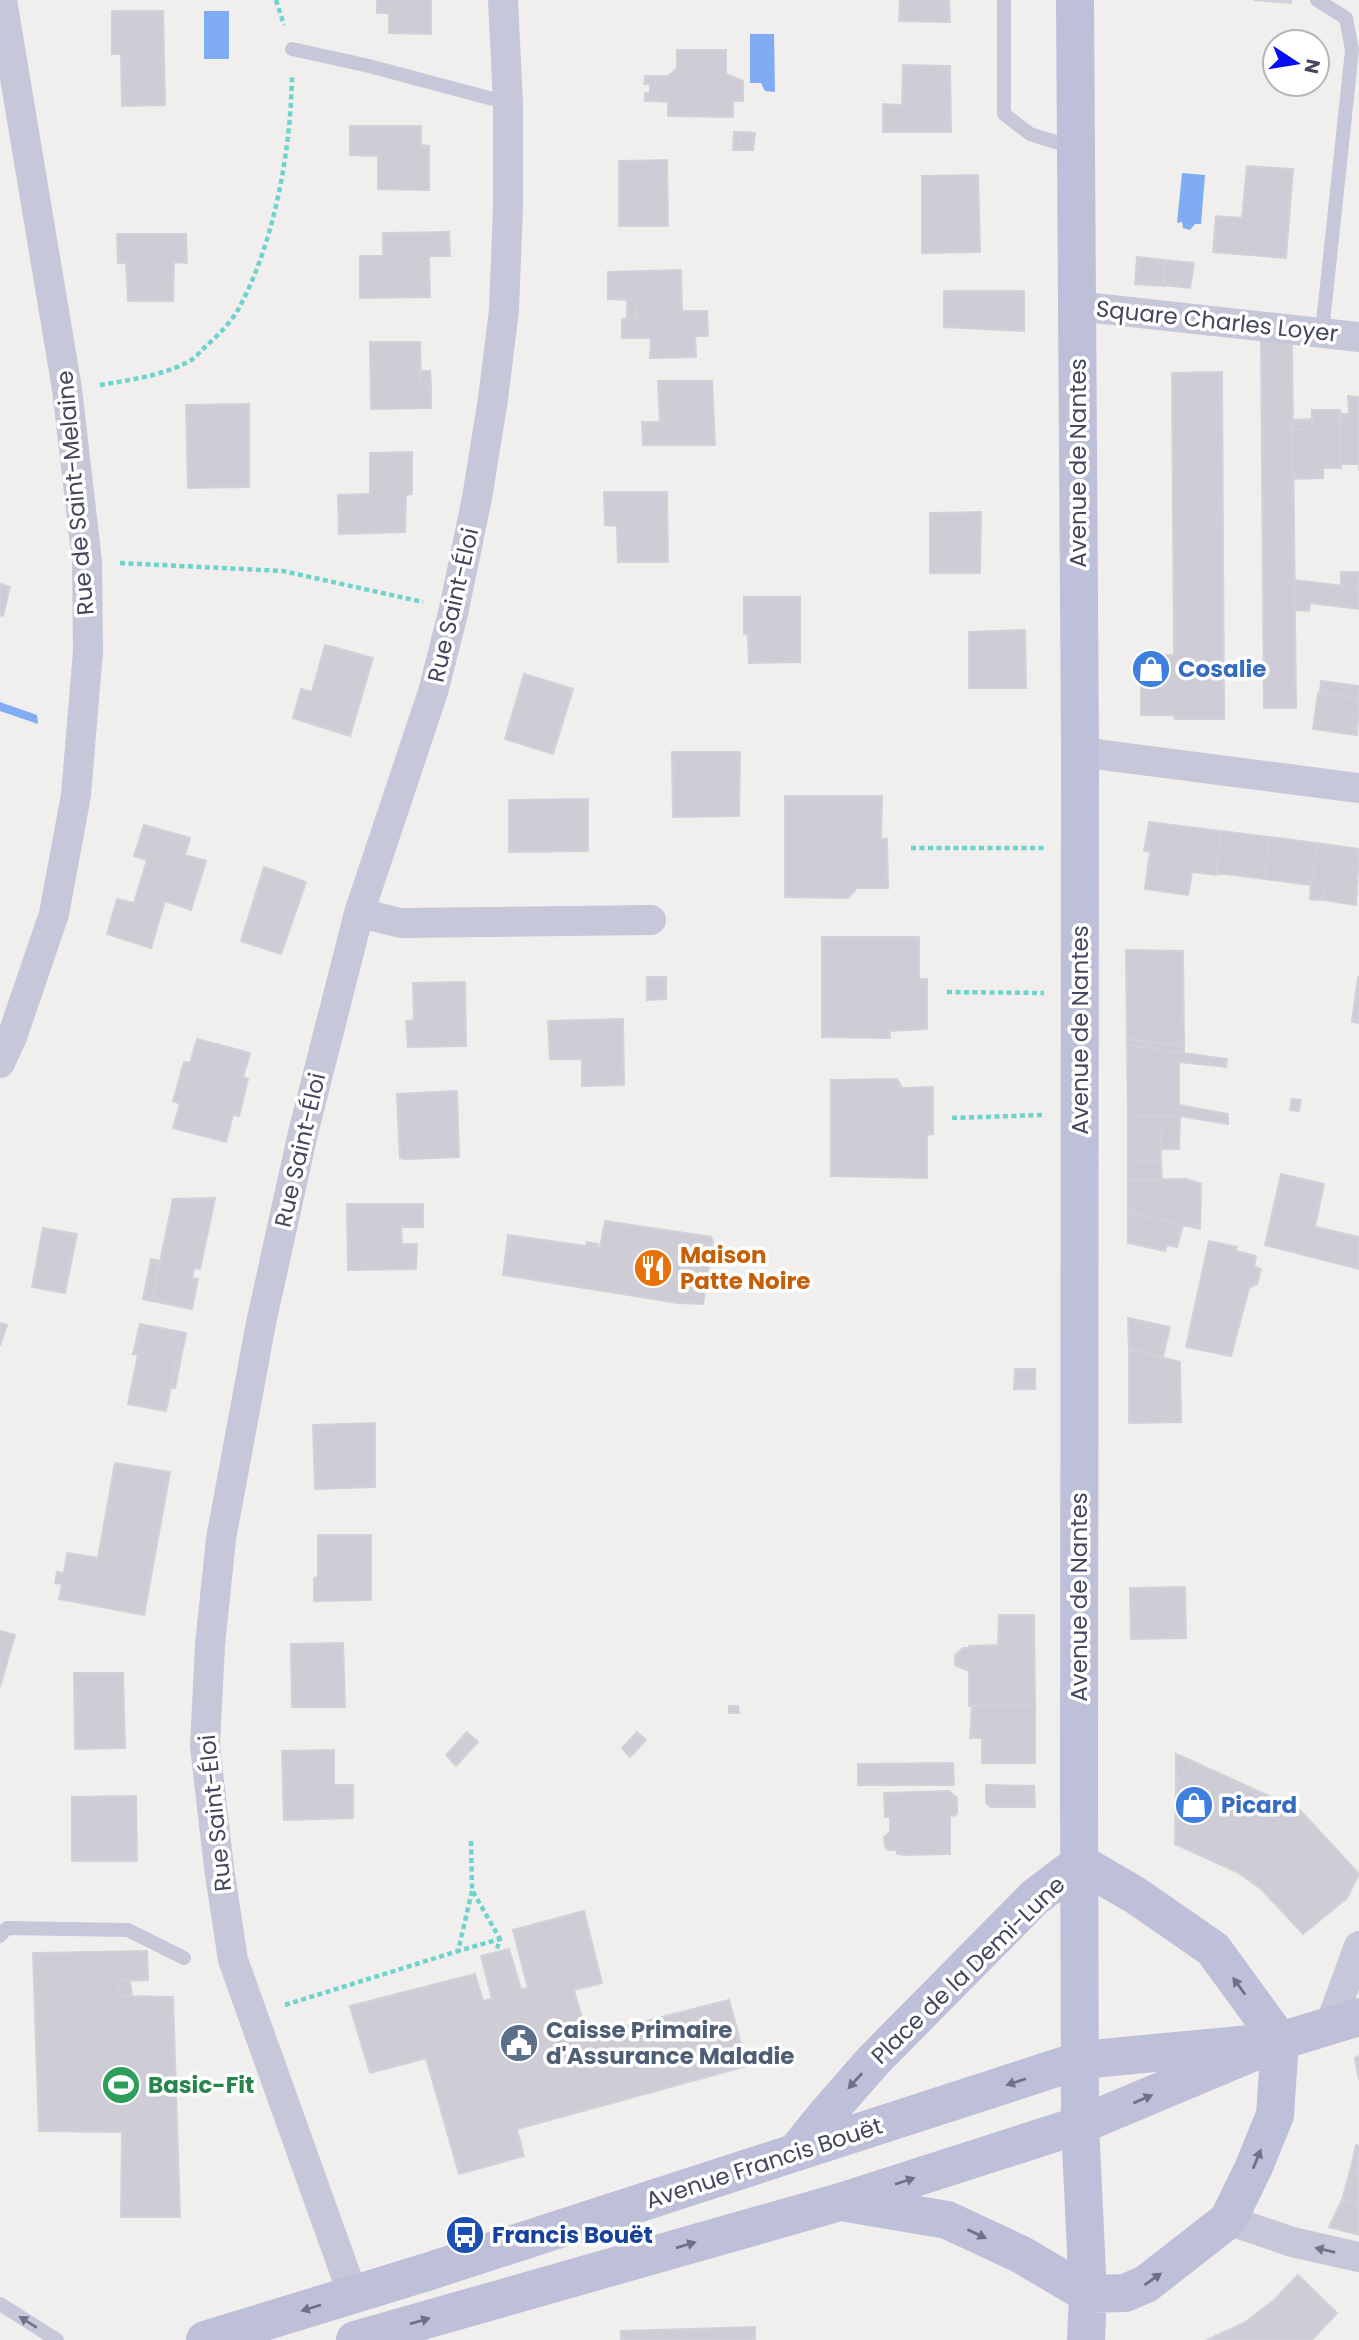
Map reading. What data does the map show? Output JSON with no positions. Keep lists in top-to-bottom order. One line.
{"streets":{"main road":["Avenue de Nantes","Place de la Demi-Lune","Avenue Francis Bouët"],"street":["Square Charles Loyer","Rue de Saint-Melaine","Rue Saint-Éloi"]},"crossings":[["Square Charles Loyer","Avenue de Nantes"],["Avenue de Nantes","Place de la Demi-Lune"],["Avenue de Nantes","Avenue Francis Bouët"],["Rue Saint-Éloi","Avenue Francis Bouët"],["Place de la Demi-Lune","Avenue Francis Bouët"]],"places":{"shop":["Cosalie","Picard"],"restaurant":["Maison Patte Noire"],"public building":["Caisse Primaire d'Assurance Maladie"],"sports":["Basic-Fit"],"bus stop":["Francis Bouët"]},"north":"right"}
